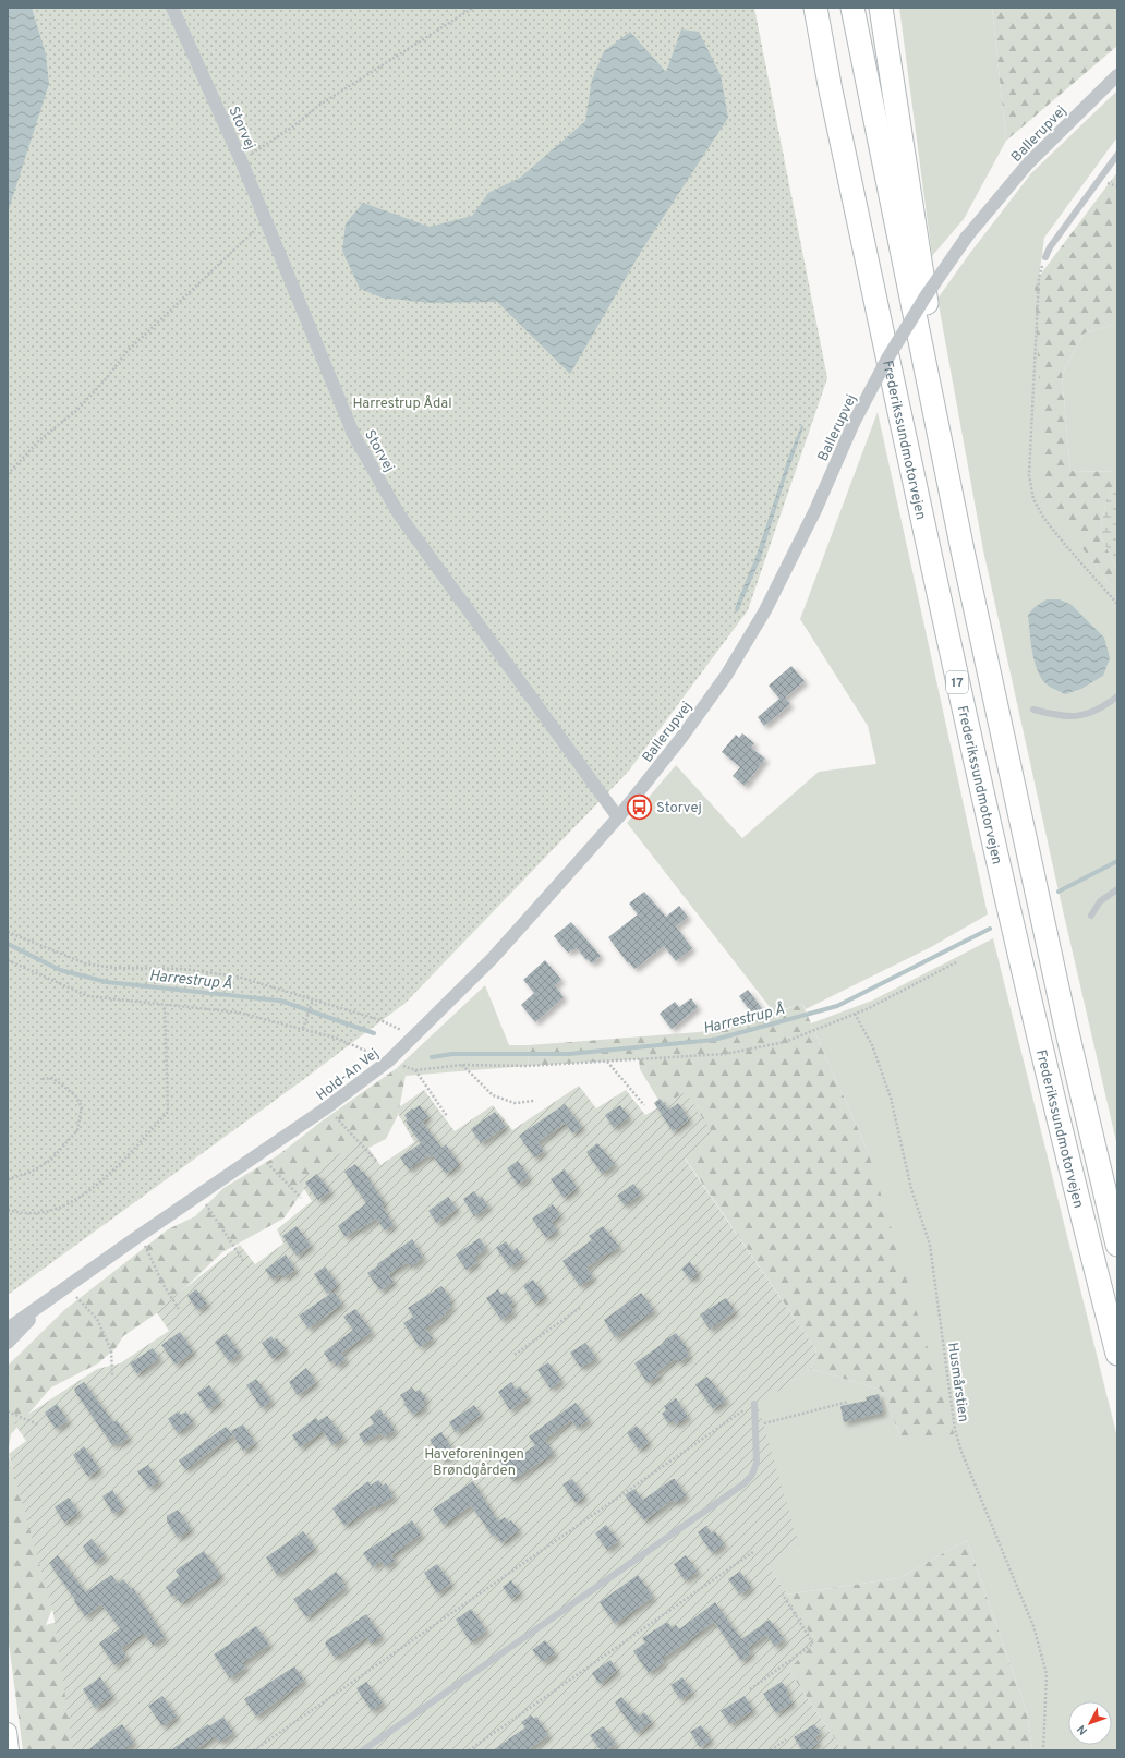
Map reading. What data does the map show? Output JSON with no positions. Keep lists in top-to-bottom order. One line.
{"streets":{"highway":["Frederikssundmotorvejen","17"],"street":["Storvej","Ballerupvej","Hold-An Vej"],"path":["Husmårstien"]},"crossings":[["Storvej","Ballerupvej"],["Storvej","Hold-An Vej"],["Ballerupvej","Hold-An Vej"]],"water":["Harrestrup Å"],"parks":["Harrestrup Ådal","Haveforeningen Brøndgården"],"places":{"bus stop":["Storvej"]},"north":"bottom left"}
